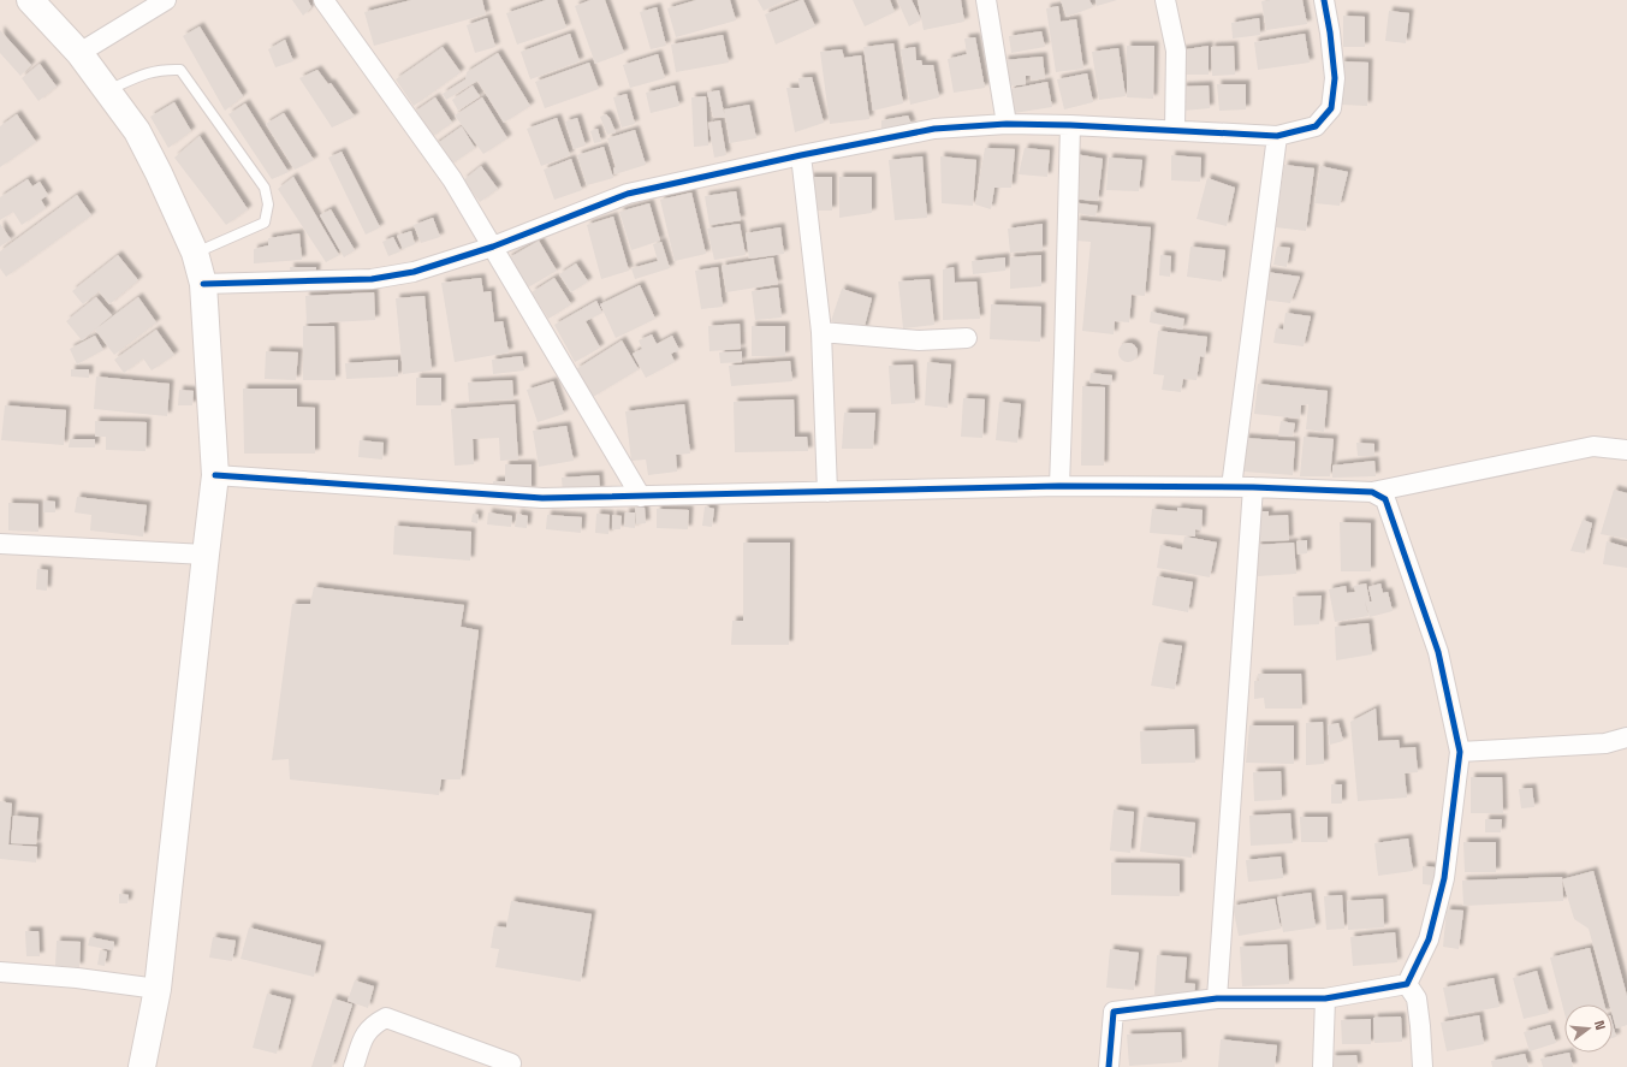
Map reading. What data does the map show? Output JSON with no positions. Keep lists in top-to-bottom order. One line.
{"north":"right"}
